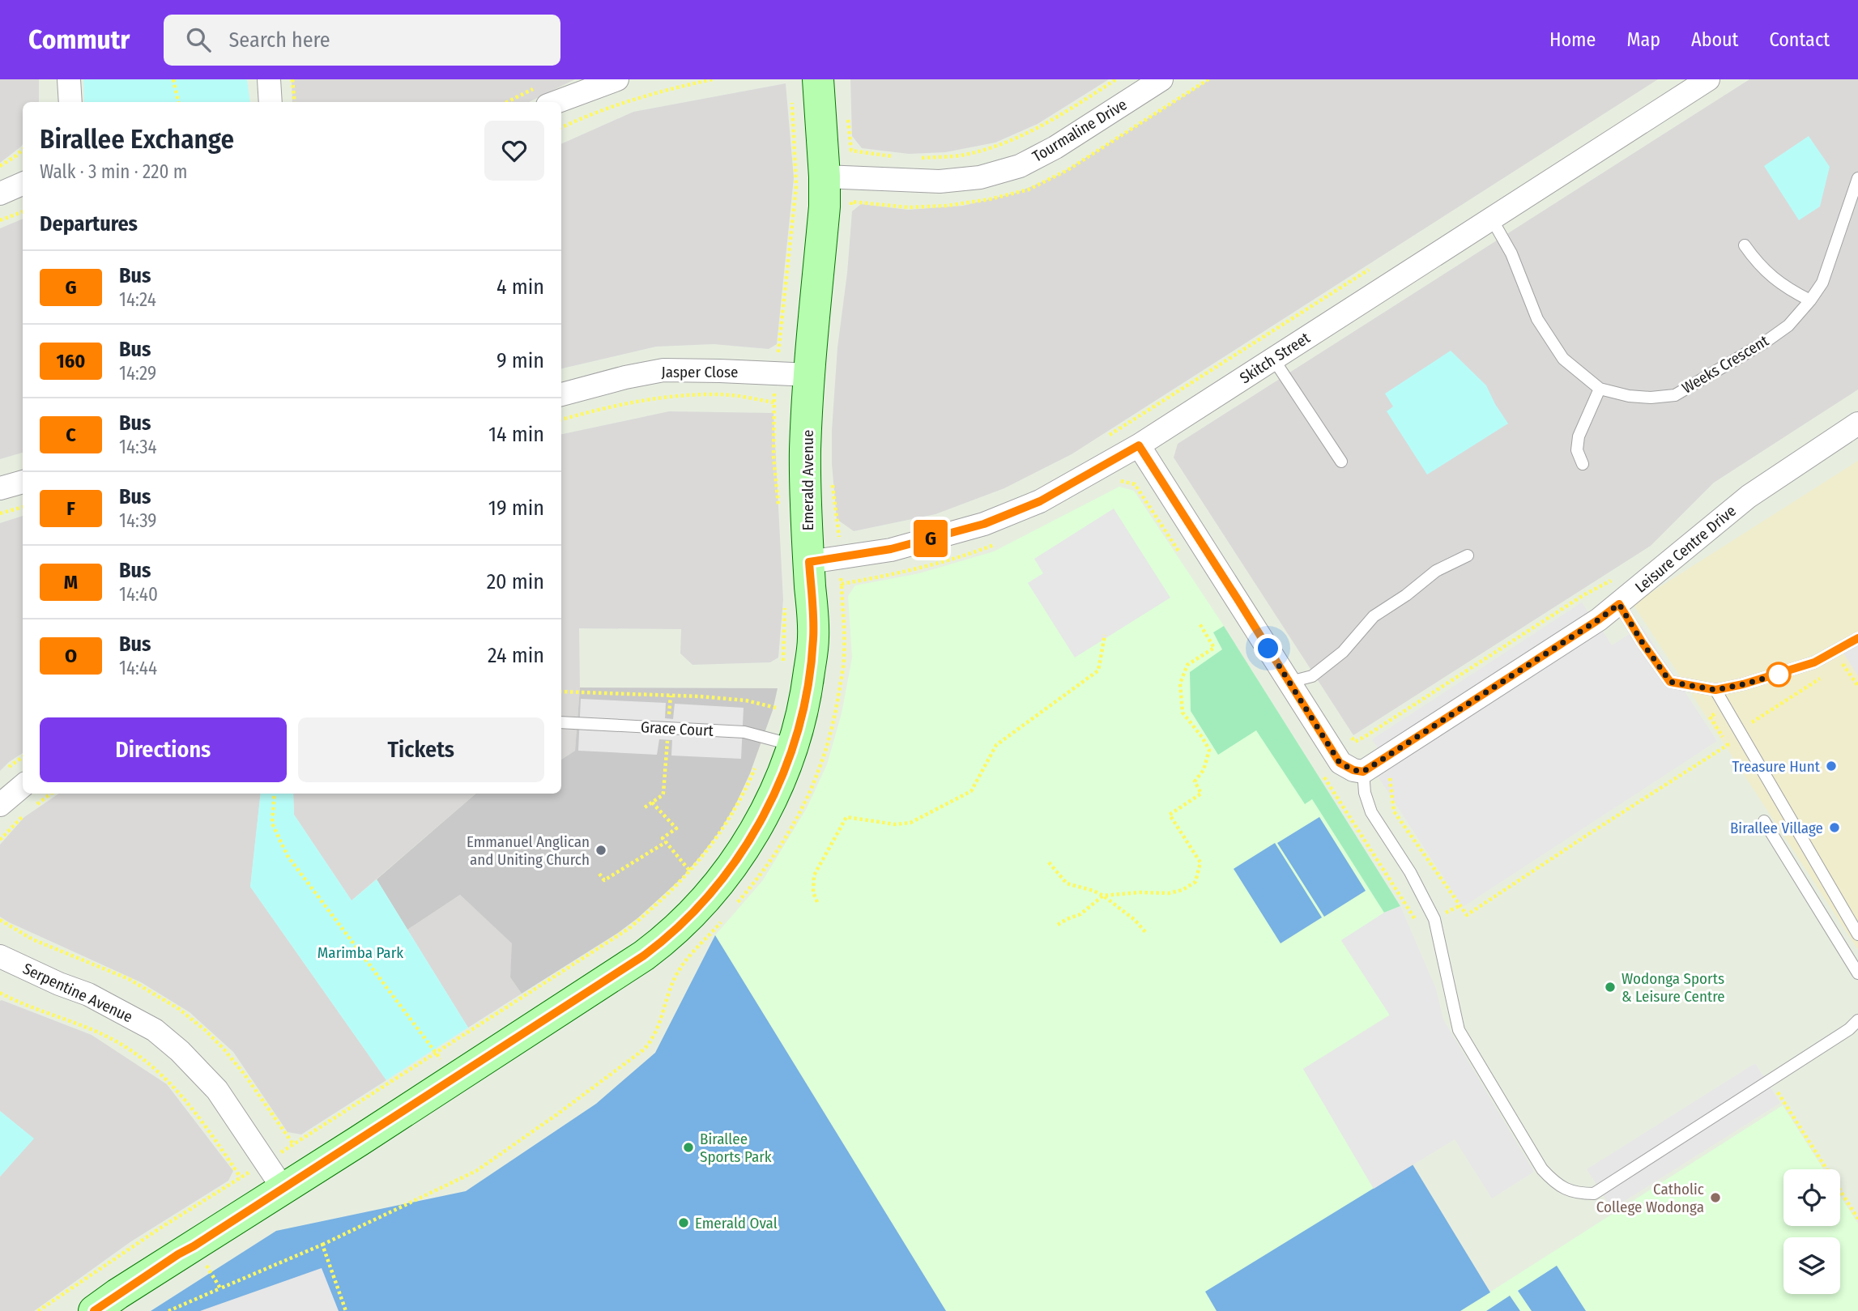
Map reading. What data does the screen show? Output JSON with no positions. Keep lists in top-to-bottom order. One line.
{"streets":{"street":["Tourmaline Drive","Skitch Street","Jasper Close","Emerald Avenue","Leisure Centre Drive","Serpentine Avenue"],"lane":["Weeks Crescent","Grace Court"]},"crossings":[["Tourmaline Drive","Emerald Avenue"],["Skitch Street","Weeks Crescent"],["Skitch Street","Emerald Avenue"],["Jasper Close","Emerald Avenue"],["Emerald Avenue","Grace Court"],["Emerald Avenue","Serpentine Avenue"]],"parks":["Marimba Park"],"places":["Treasure Hunt","Birallee Village","Emmanuel Anglican and Uniting Church","Wodonga Sports & Leisure Centre","Birallee Sports Park","Catholic College Wodonga","Emerald Oval"],"lines":["bus line G"],"page":{"header":"Commutr","search":"Search here","nav":["Home","Map","About","Contact"],"on_map":"G","heading":[["Birallee Exchange","Walk · 3 min · 220 m"],"Departures"],"list":[{"mark":"G","name":"Bus","note":"14:24","value":"4 min"},{"mark":"160","name":"Bus","note":"14:29","value":"9 min"},{"mark":"C","name":"Bus","note":"14:34","value":"14 min"},{"mark":"F","name":"Bus","note":"14:39","value":"19 min"},{"mark":"M","name":"Bus","note":"14:40","value":"20 min"},{"mark":"O","name":"Bus","note":"14:44","value":"24 min"}],"buttons":["Directions","Tickets"]}}
